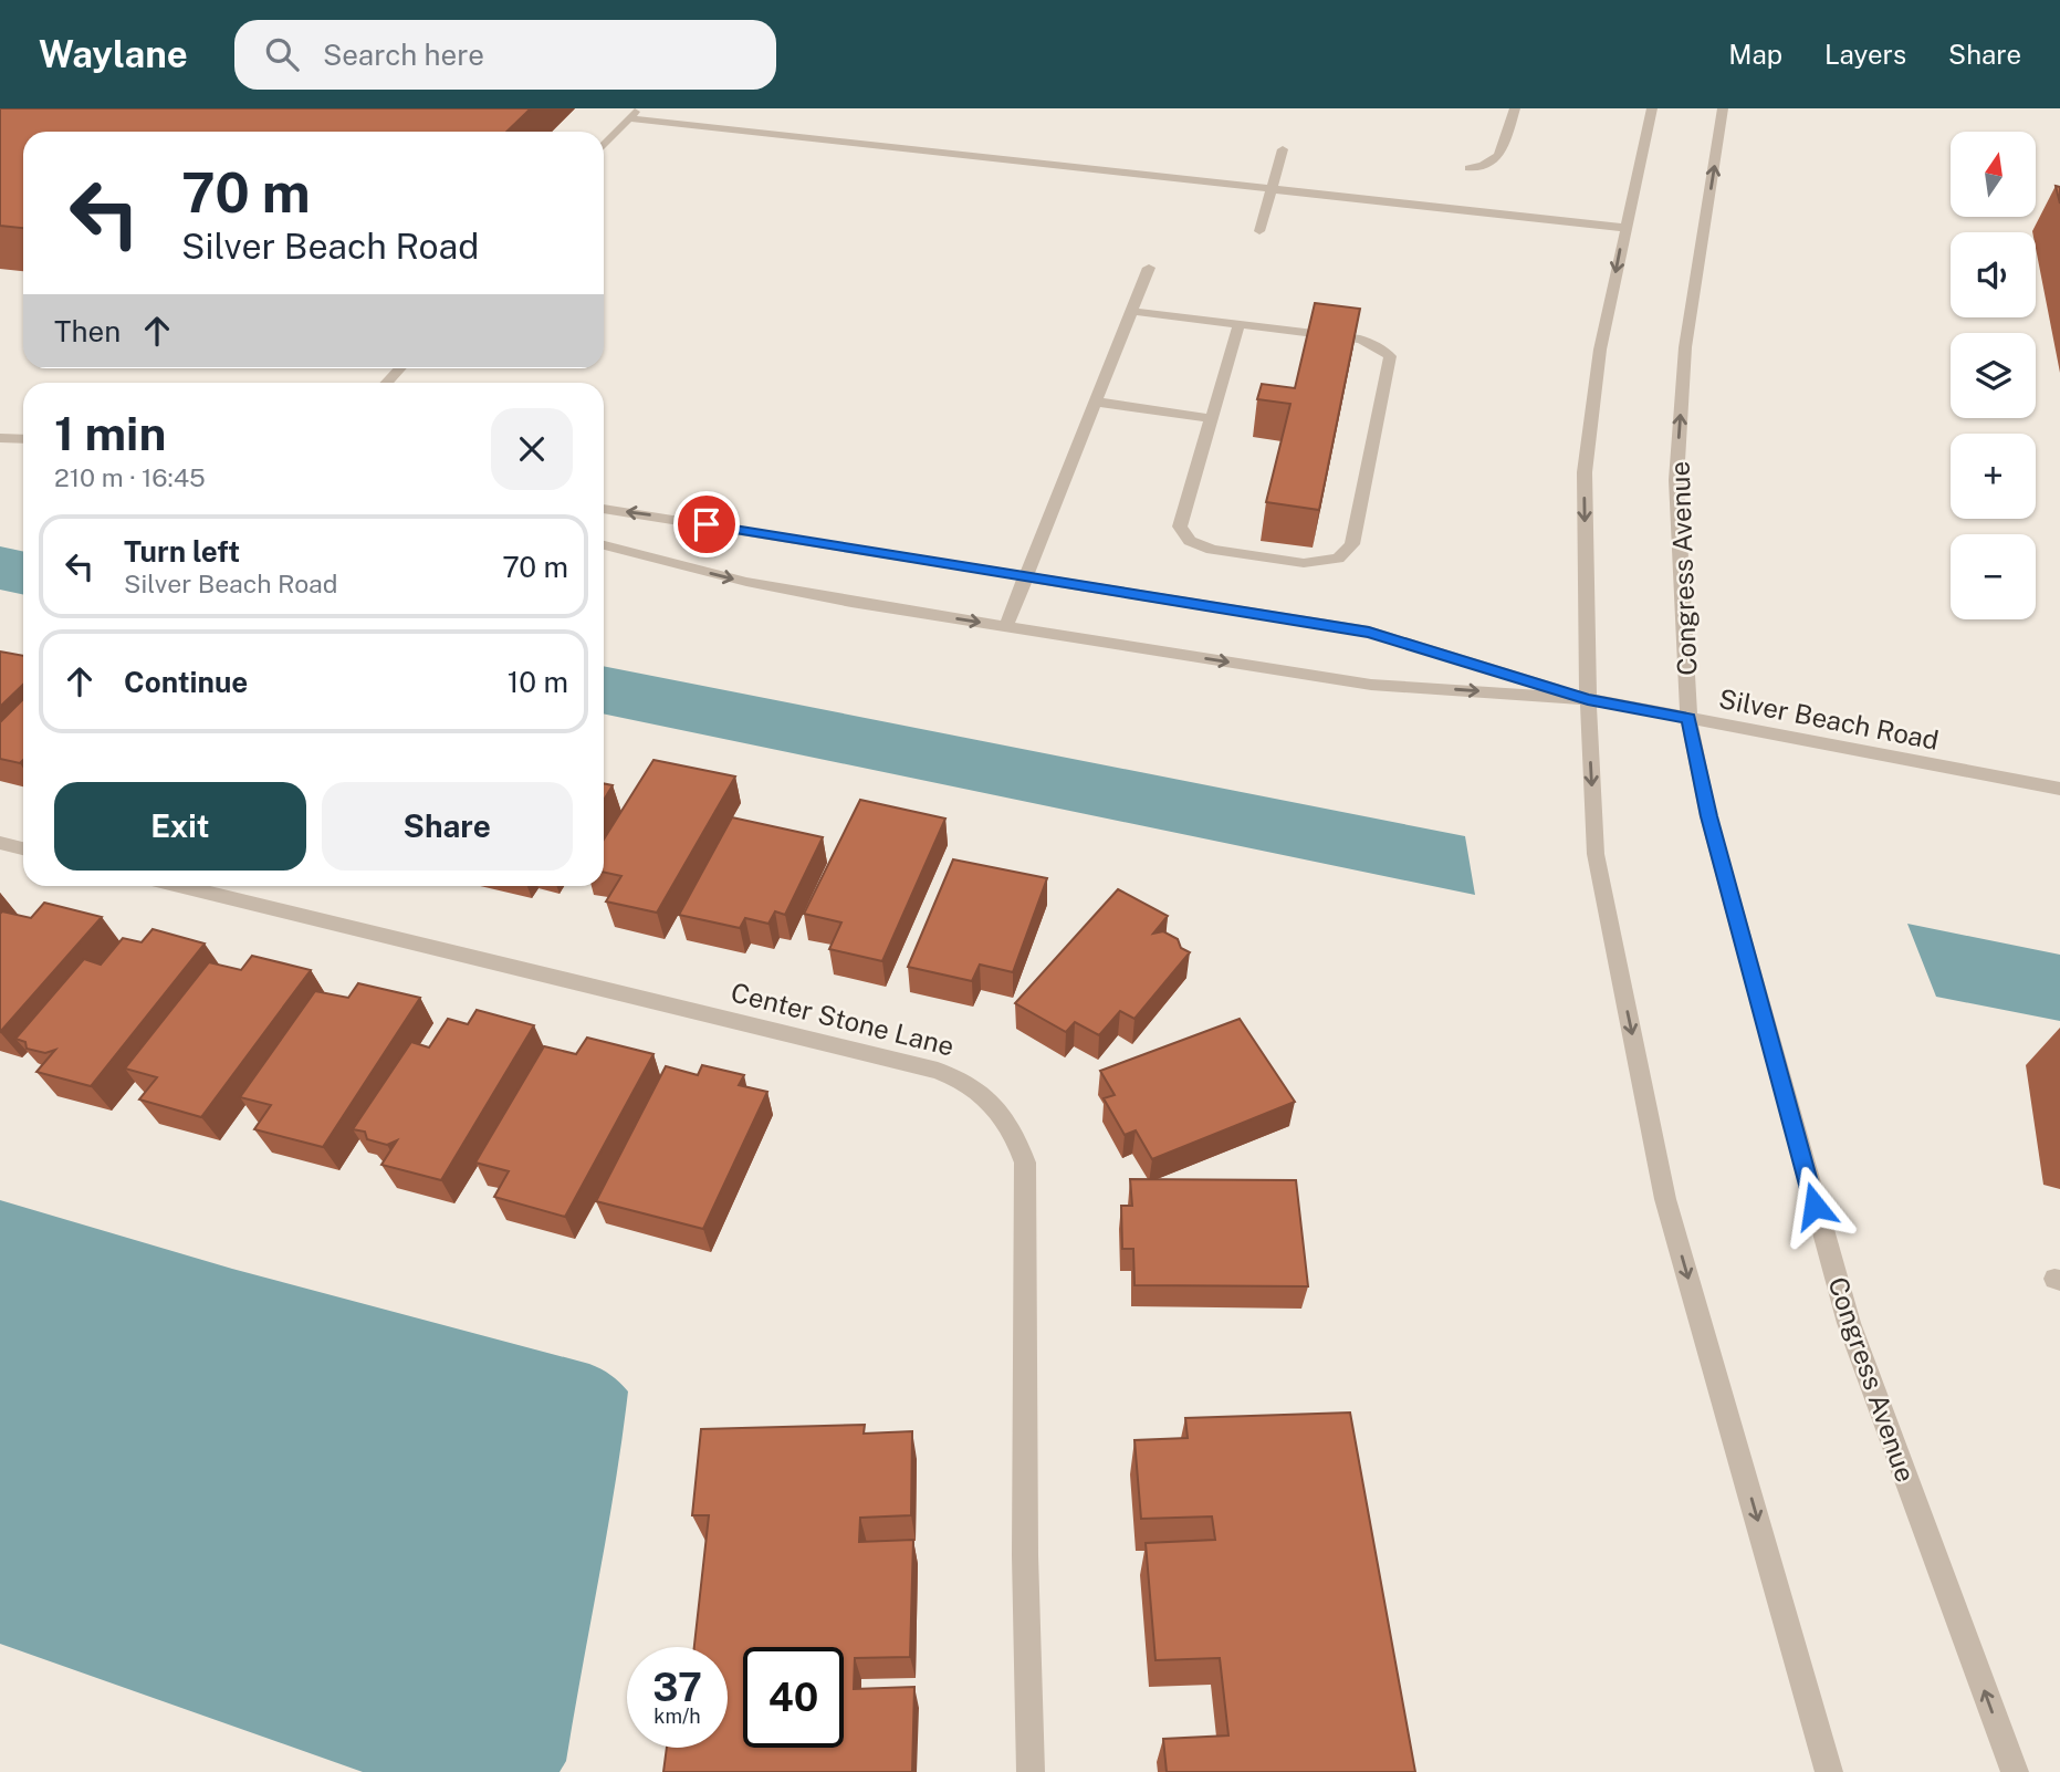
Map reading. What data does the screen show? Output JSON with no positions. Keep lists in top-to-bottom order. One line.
{"streets":{"street":["Congress Avenue","Silver Beach Road","Center Stone Lane"]},"crossings":[["Congress Avenue","Silver Beach Road"]],"north":"top","page":{"header":"Waylane","search":"Search here","nav":["Map","Layers","Share"],"map_buttons":["+","−"],"turn":["70 m","Silver Beach Road"],"then":"Then","heading":["1 min","210 m · 16:45"],"list":[{"name":"Turn left","note":"Silver Beach Road","value":"70 m"},{"name":"Continue","value":"10 m"}],"buttons":["Exit","Share"],"speed":"37 km/h","limit":"40"}}
